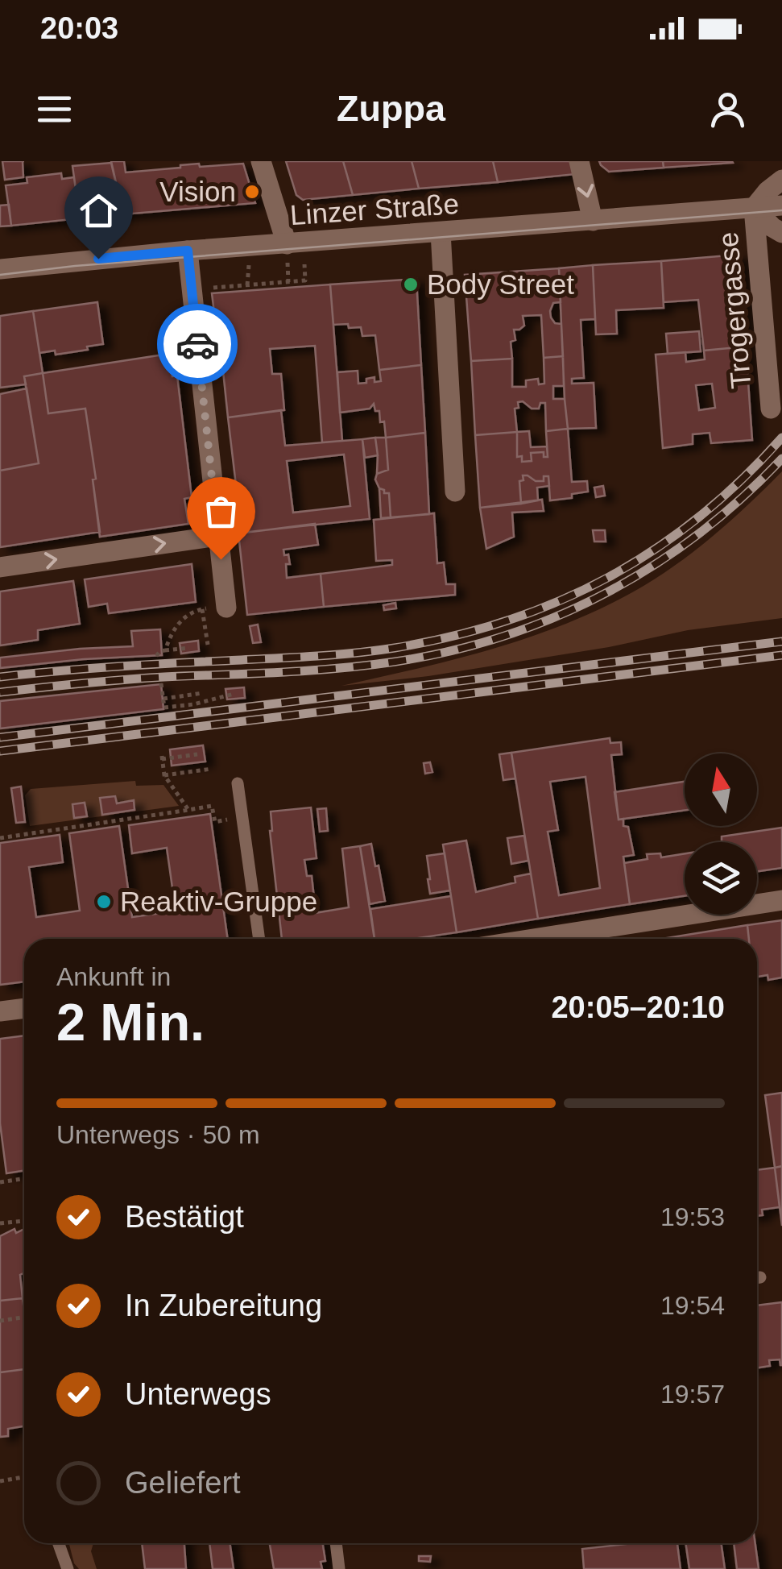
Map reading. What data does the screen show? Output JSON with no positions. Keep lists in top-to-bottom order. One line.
{"streets":{"street":["Linzer Straße","Trogergasse"]},"crossings":[["Linzer Straße","Trogergasse"]],"places":["Vision","Body Street","Reaktiv-Gruppe"],"north":"top","page":{"status":"20:03","header":"Zuppa","heading":["2 Min.","Ankunft in","20:05–20:10"],"bar":"Unterwegs · 50 m","list":[["Bestätigt","19:53"],["In Zubereitung","19:54"],["Unterwegs","19:57"],"Geliefert"]}}
